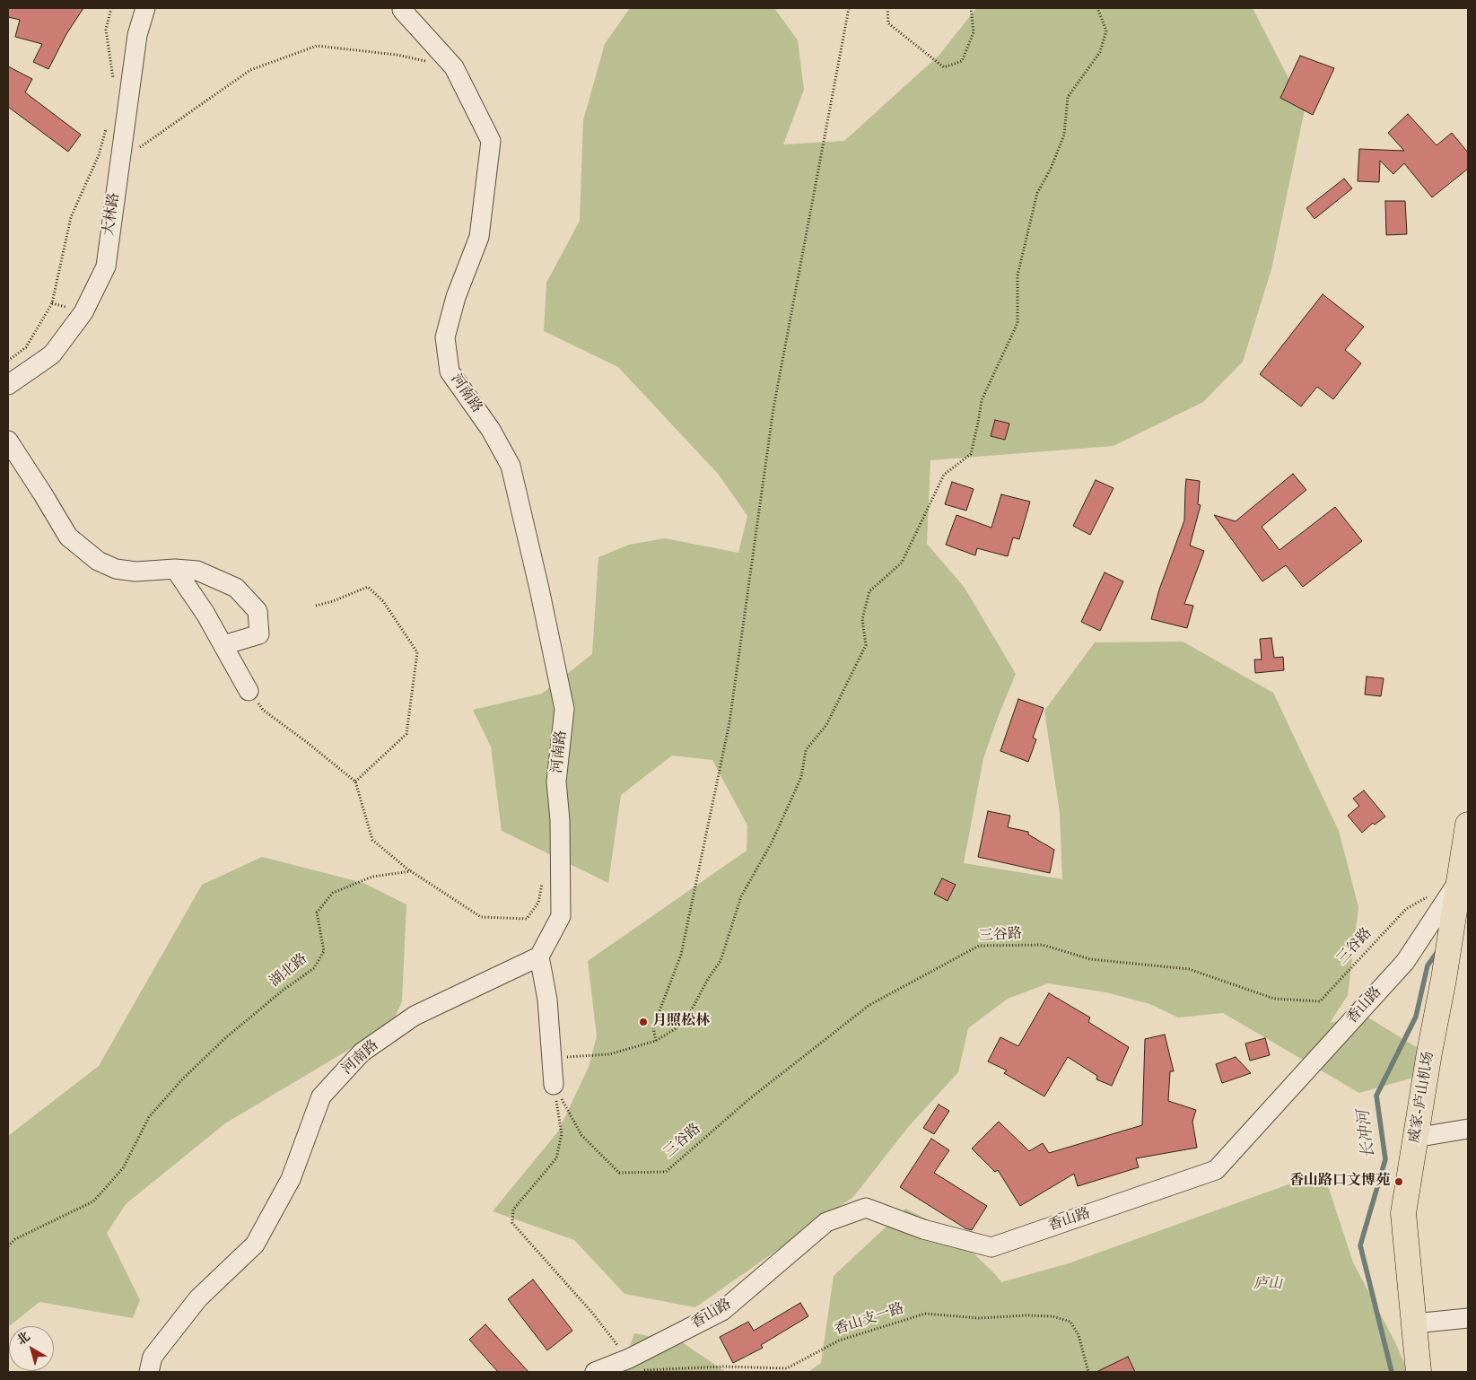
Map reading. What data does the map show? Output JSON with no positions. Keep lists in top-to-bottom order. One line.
{"streets":{"main road":["威家-庐山机场"],"street":["大林路","河南路","香山路"],"path":["三谷路","湖北路","香山支一路"]},"crossings":[["香山路","威家-庐山机场"],["香山路","香山支一路"]],"water":["长冲河"],"parks":["庐山"],"places":["月照松林","香山路口文博苑"],"north":"top left"}
